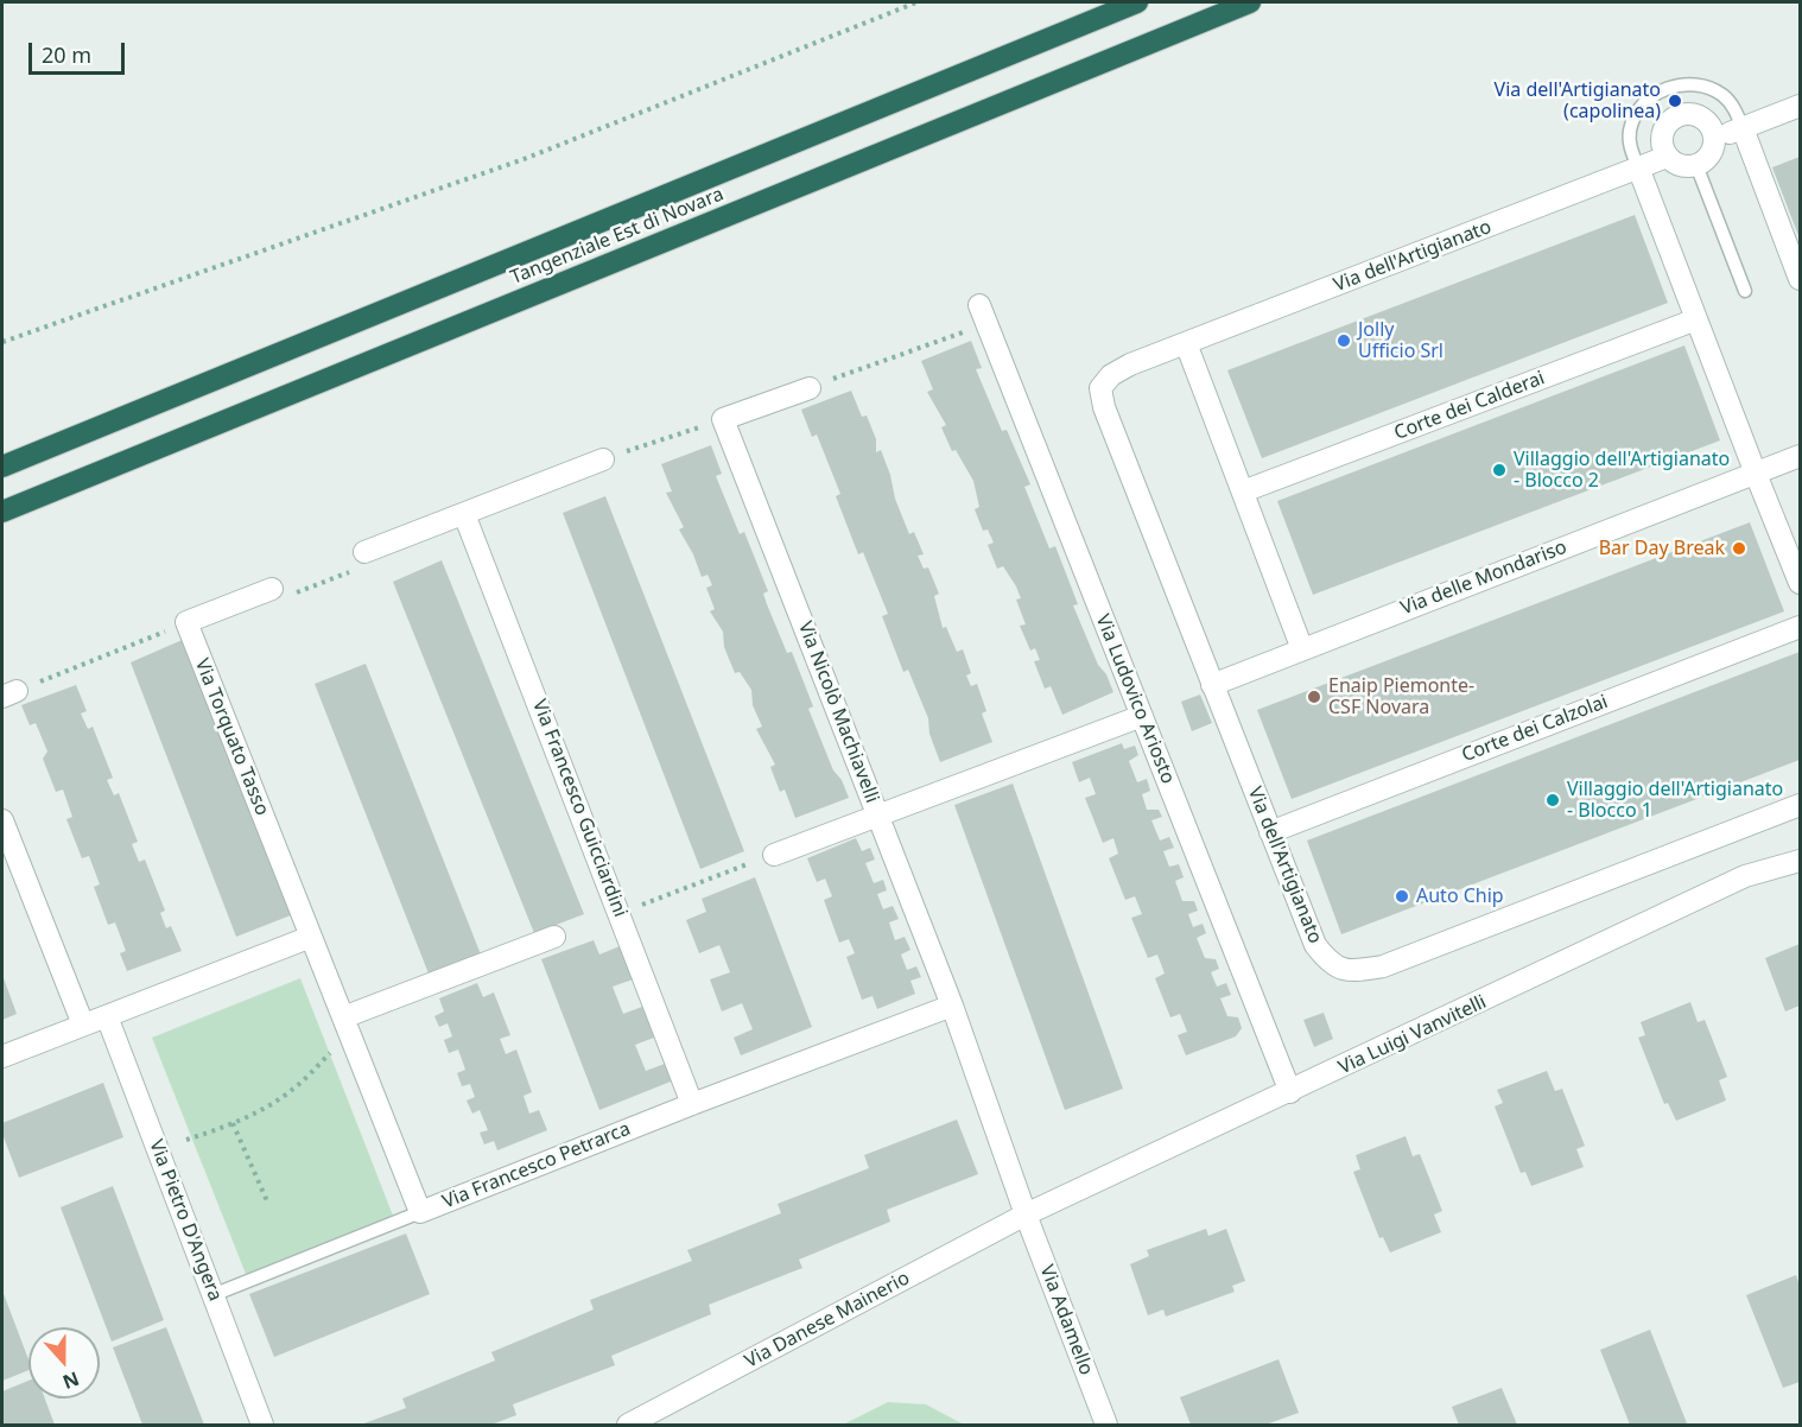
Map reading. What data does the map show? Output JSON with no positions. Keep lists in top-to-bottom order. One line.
{"streets":{"highway":["Tangenziale Est di Novara"],"street":["Via dell'Artigianato","Corte dei Calderai","Via delle Mondariso","Via Ludovico Ariosto","Via Nicolò Machiavelli","Corte dei Calzolai","Via Torquato Tasso","Via Francesco Guicciardini","Via Luigi Vanvitelli","Via Francesco Petrarca","Via Pietro D'Angera","Via Danese Mainerio","Via Adamello"]},"crossings":[["Via dell'Artigianato","Via delle Mondariso"],["Via dell'Artigianato","Corte dei Calzolai"],["Via Ludovico Ariosto","Via Luigi Vanvitelli"],["Via Nicolò Machiavelli","Via Francesco Petrarca"],["Via Torquato Tasso","Via Francesco Petrarca"],["Via Francesco Guicciardini","Via Francesco Petrarca"],["Via Luigi Vanvitelli","Via Danese Mainerio"],["Via Luigi Vanvitelli","Via Adamello"],["Via Danese Mainerio","Via Adamello"]],"places":["Via dell'Artigianato (capolinea)","Jolly Ufficio Srl","Villaggio dell'Artigianato - Blocco 2","Bar Day Break","Enaip Piemonte- CSF Novara","Villaggio dell'Artigianato - Blocco 1","Auto Chip"],"scale_bar":"20 m","north":"bottom"}
